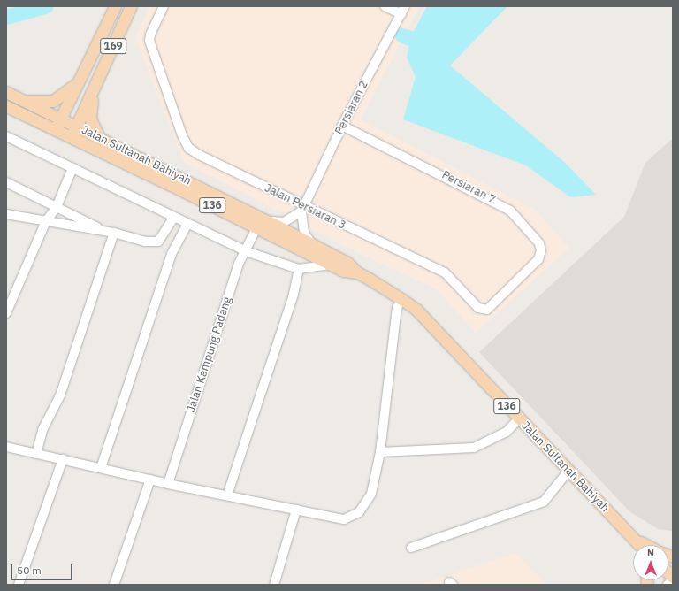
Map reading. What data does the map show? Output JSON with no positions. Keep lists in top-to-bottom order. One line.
{"streets":{"main road":["169","Jalan Sultanah Bahiyah","136"],"street":["Persiaran 2","Persiaran 7","Jalan Persiaran 3","Jalan Kampung Padang"]},"crossings":[["169","Jalan Sultanah Bahiyah"],["Persiaran 2","Persiaran 7"],["Persiaran 2","Jalan Persiaran 3"],["Jalan Sultanah Bahiyah","Jalan Kampung Padang"],["Persiaran 7","Jalan Persiaran 3"]],"scale_bar":"50 m","north":"top"}
